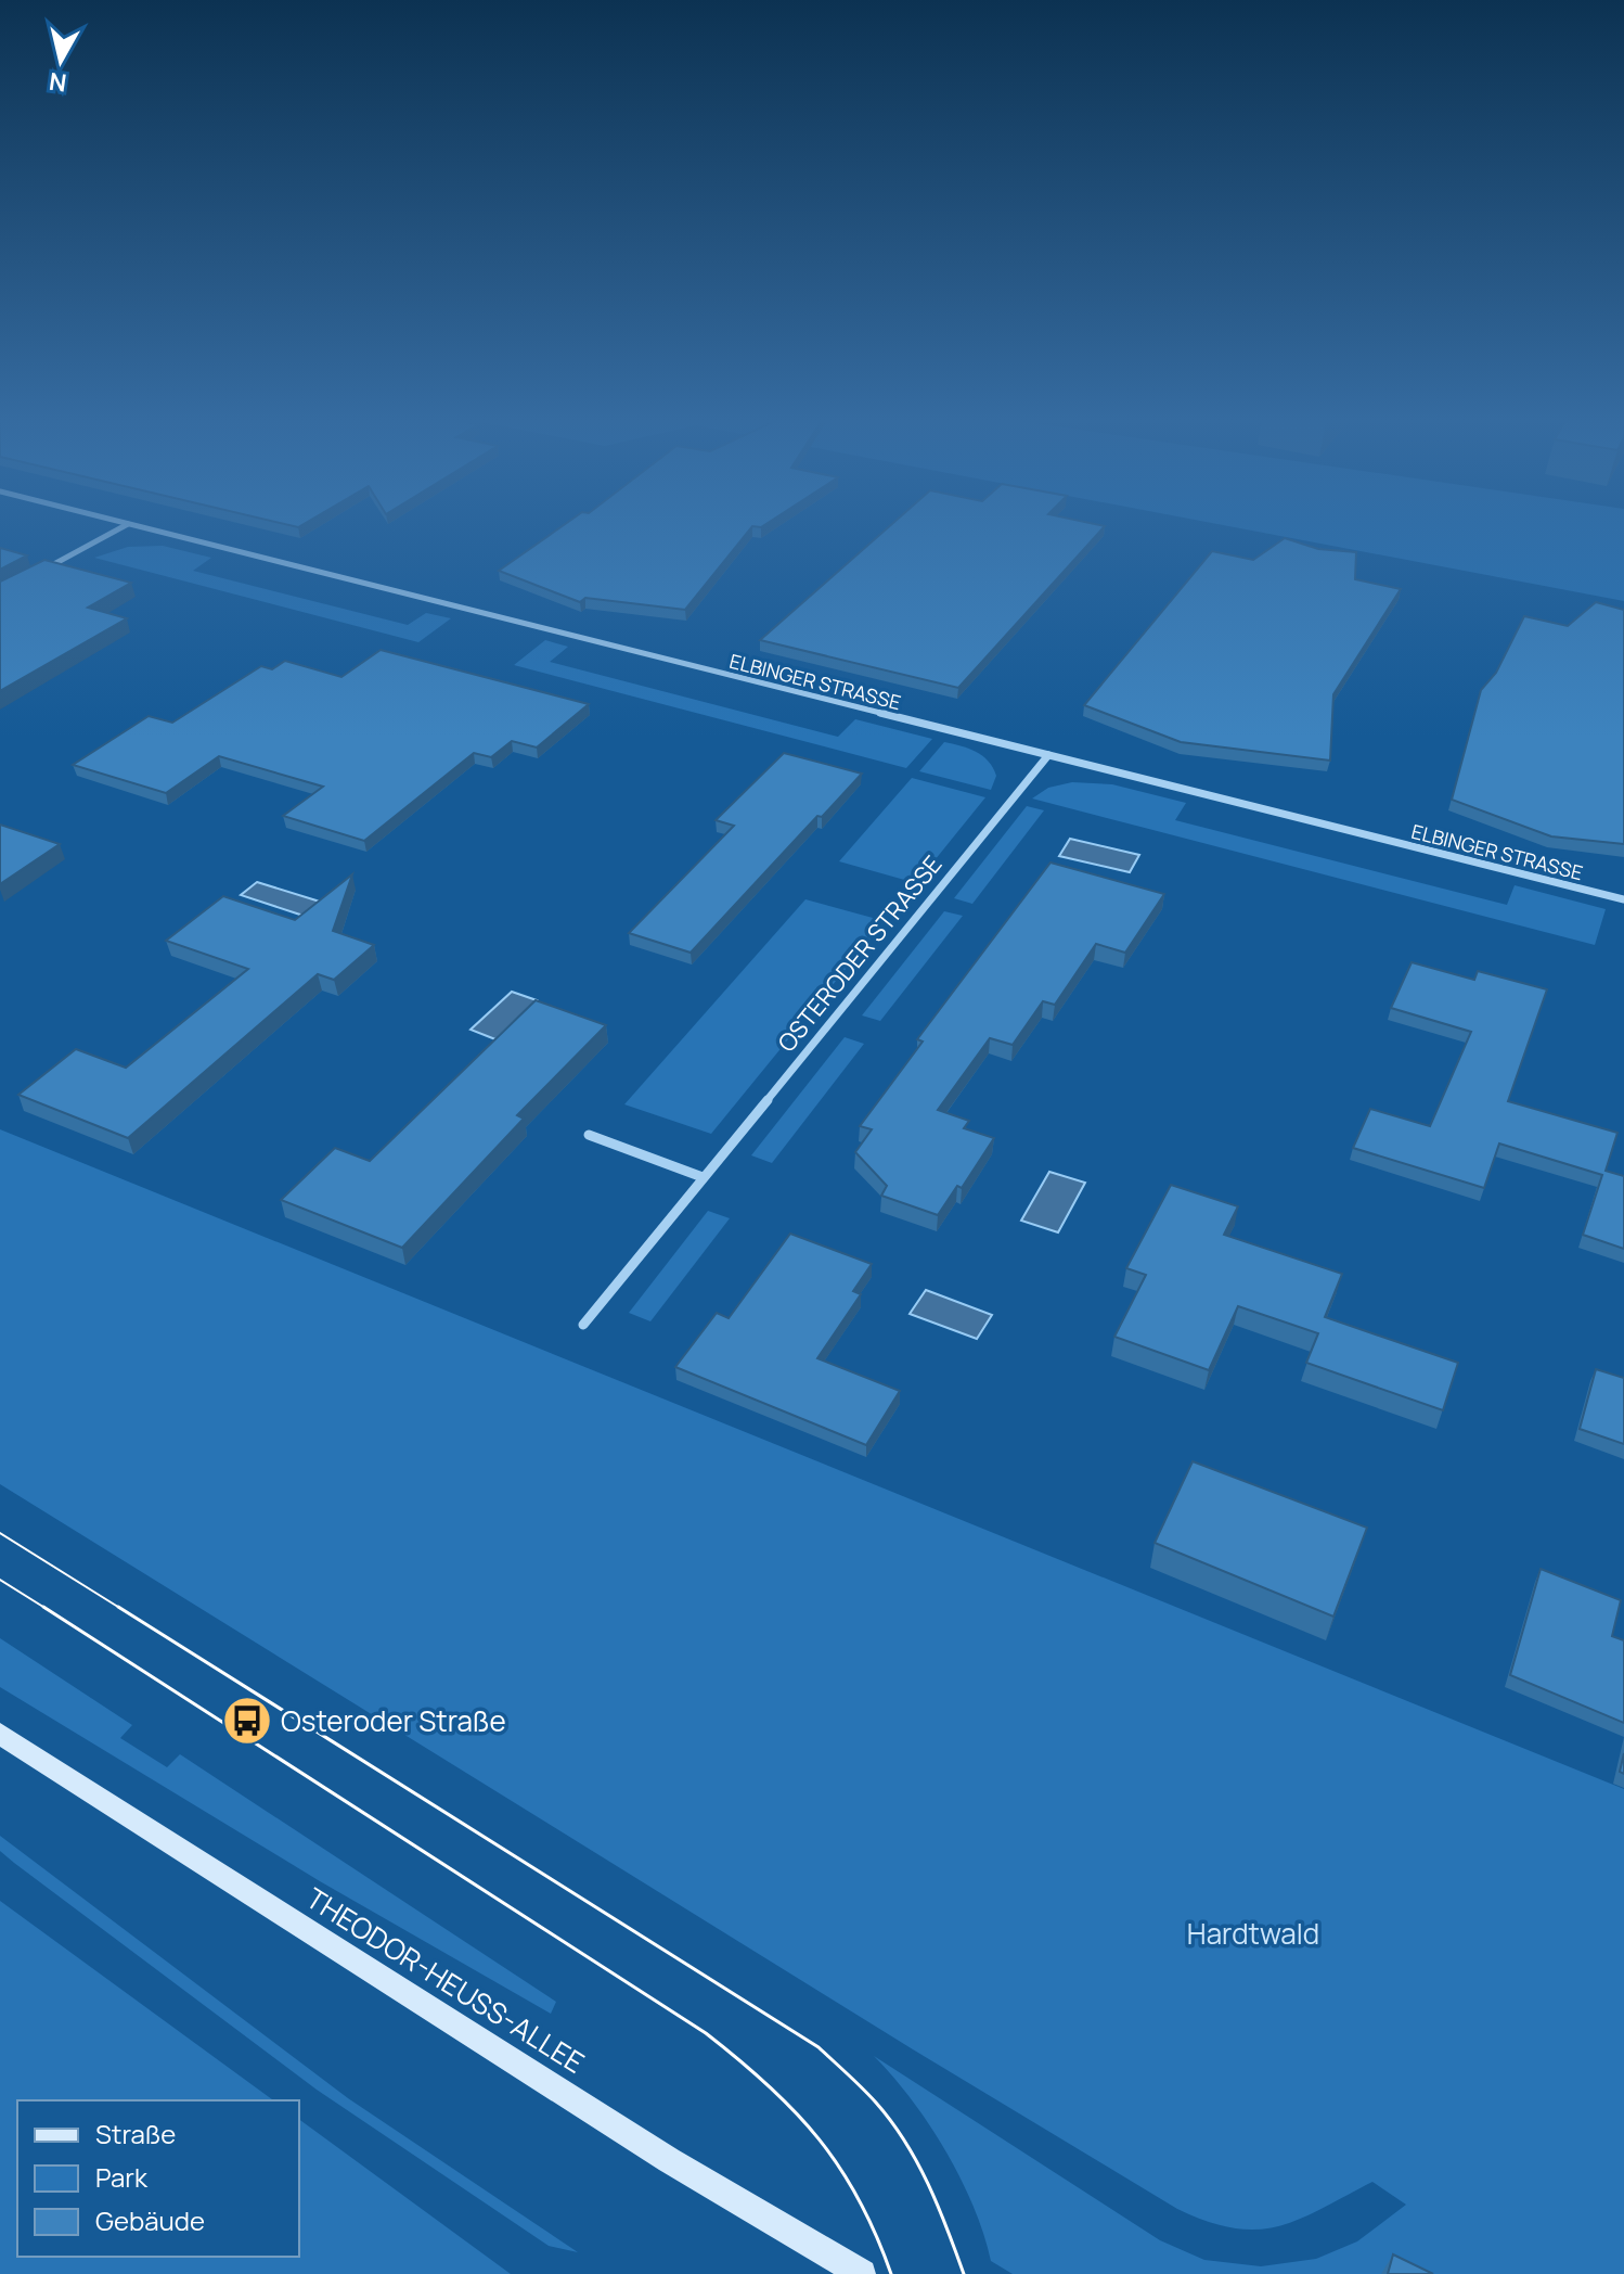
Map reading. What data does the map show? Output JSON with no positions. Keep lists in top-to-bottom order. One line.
{"streets":{"main road":["THEODOR-HEUSS-ALLEE"],"street":["ELBINGER STRASSE","OSTERODER STRASSE"]},"crossings":[["ELBINGER STRASSE","OSTERODER STRASSE"]],"parks":["Hardtwald"],"places":{"bus stop":["Osteroder Straße"]},"legend":["Straße","Park","Gebäude"],"north":"bottom"}
